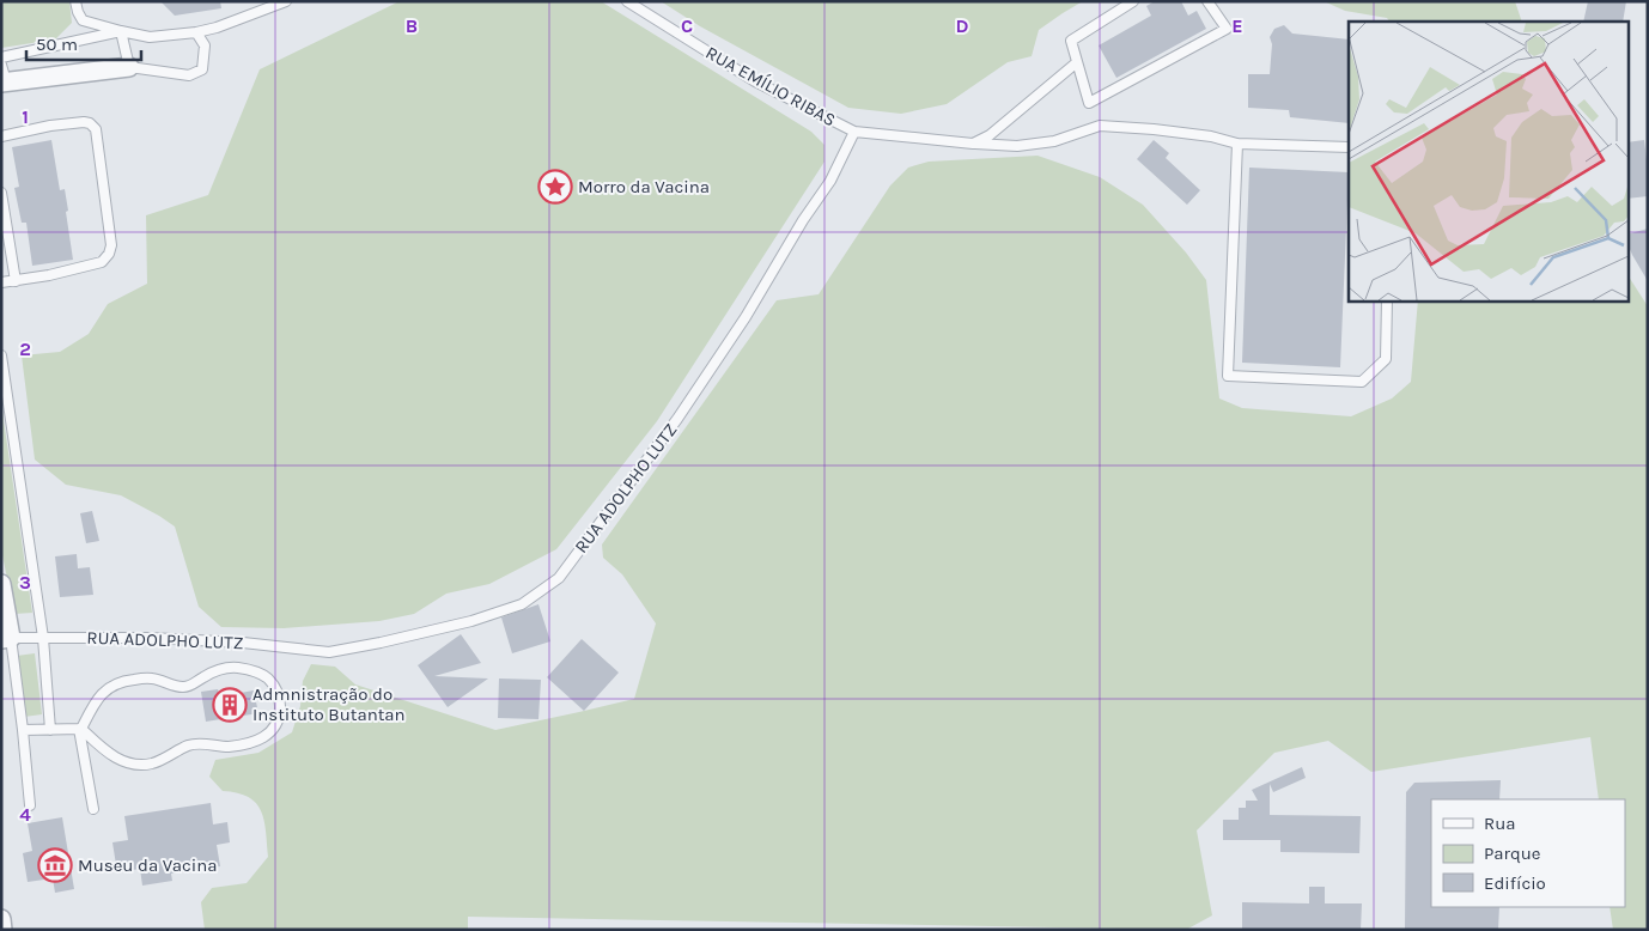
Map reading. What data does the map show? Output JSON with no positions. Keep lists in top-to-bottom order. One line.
{"streets":{"lane":["RUA EMÍLIO RIBAS","RUA ADOLPHO LUTZ"]},"crossings":[["RUA EMÍLIO RIBAS","RUA ADOLPHO LUTZ"]],"places":{"place":["Morro da Vacina"],"building":["Admnistração do Instituto Butantan"],"museum":["Museu da Vacina"]},"legend":["Rua","Parque","Edifício"],"scale_bar":"50 m","grid":{"columns":["B","C","D","E"],"rows":["1","2","3","4"]}}
